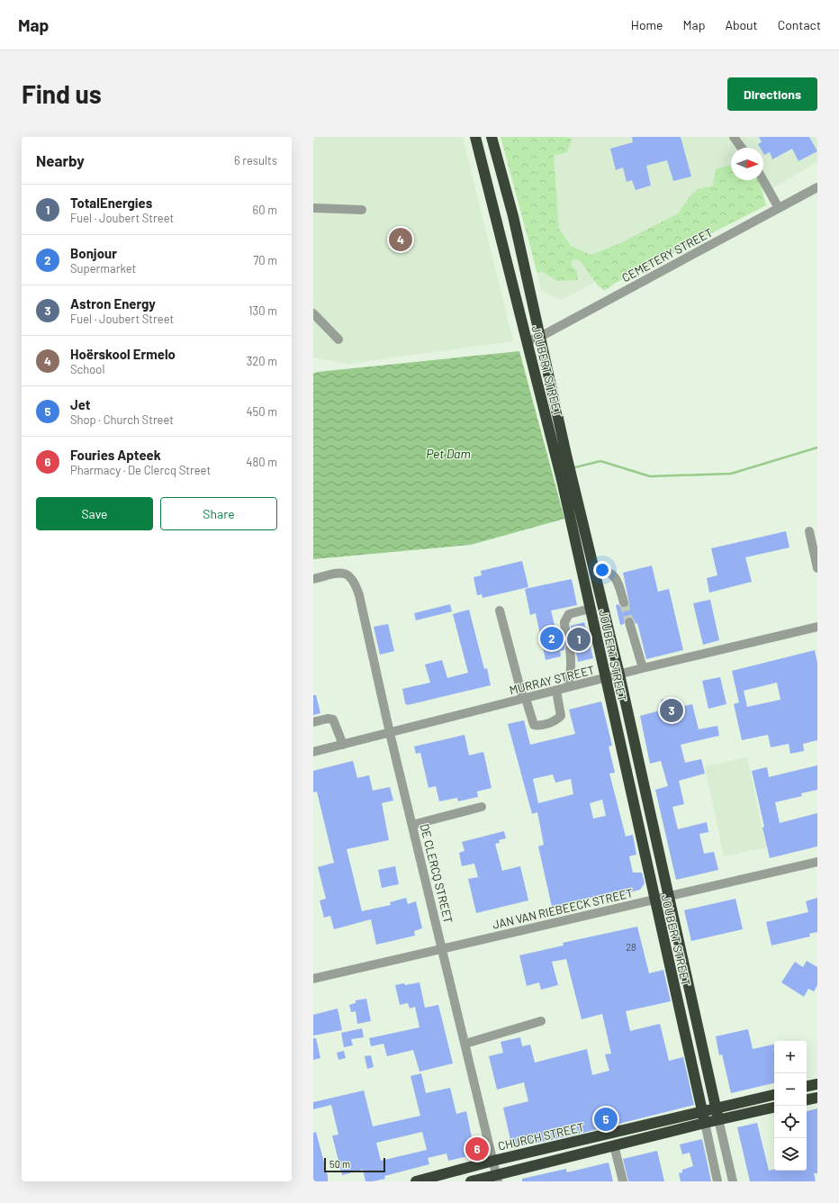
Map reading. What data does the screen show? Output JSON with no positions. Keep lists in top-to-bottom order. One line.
{"streets":{"highway":["JOUBERT STREET","CHURCH STREET"],"street":["CEMETERY STREET","MURRAY STREET","DE CLERCQ STREET","JAN VAN RIEBEECK STREET"]},"crossings":[["CEMETERY STREET","JOUBERT STREET"],["JOUBERT STREET","MURRAY STREET"],["JOUBERT STREET","JAN VAN RIEBEECK STREET"],["JOUBERT STREET","CHURCH STREET"],["MURRAY STREET","DE CLERCQ STREET"],["DE CLERCQ STREET","JAN VAN RIEBEECK STREET"],["DE CLERCQ STREET","CHURCH STREET"]],"water":["Pet Dam"],"house_numbers":["28"],"scale_bar":"50 m","north":"right","page":{"header":"Map","nav":["Home","Map","About","Contact"],"buttons":["Directions",["Save","Share"]],"title":"Find us","heading":["Nearby","6 results"],"list":[{"mark":"1","name":"TotalEnergies","note":"Fuel · Joubert Street","value":"60 m"},{"mark":"2","name":"Bonjour","note":"Supermarket","value":"70 m"},{"mark":"3","name":"Astron Energy","note":"Fuel · Joubert Street","value":"130 m"},{"mark":"4","name":"Hoërskool Ermelo","note":"School","value":"320 m"},{"mark":"5","name":"Jet","note":"Shop · Church Street","value":"450 m"},{"mark":"6","name":"Fouries Apteek","note":"Pharmacy · De Clercq Street","value":"480 m"}],"pins":["4","2","1","3","5","6"],"map_buttons":["+","−"],"scale":"50 m"}}
